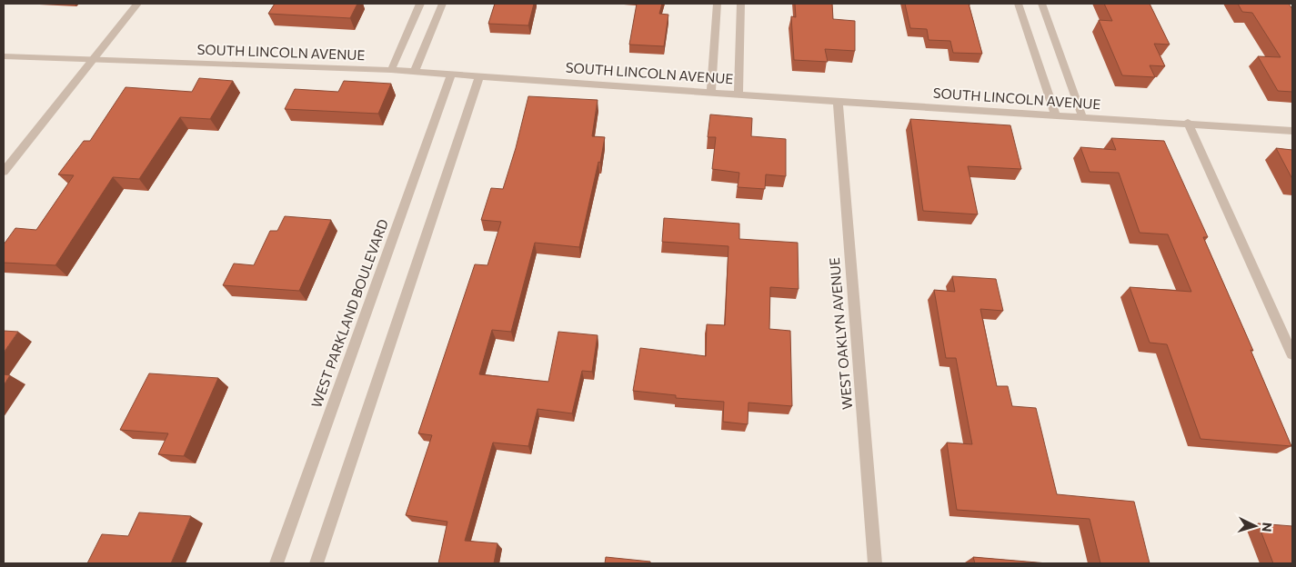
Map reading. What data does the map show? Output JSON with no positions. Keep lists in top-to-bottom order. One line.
{"streets":{"street":["SOUTH LINCOLN AVENUE","WEST PARKLAND BOULEVARD","WEST OAKLYN AVENUE"]},"crossings":[["SOUTH LINCOLN AVENUE","WEST PARKLAND BOULEVARD"],["SOUTH LINCOLN AVENUE","WEST OAKLYN AVENUE"]],"north":"right"}
